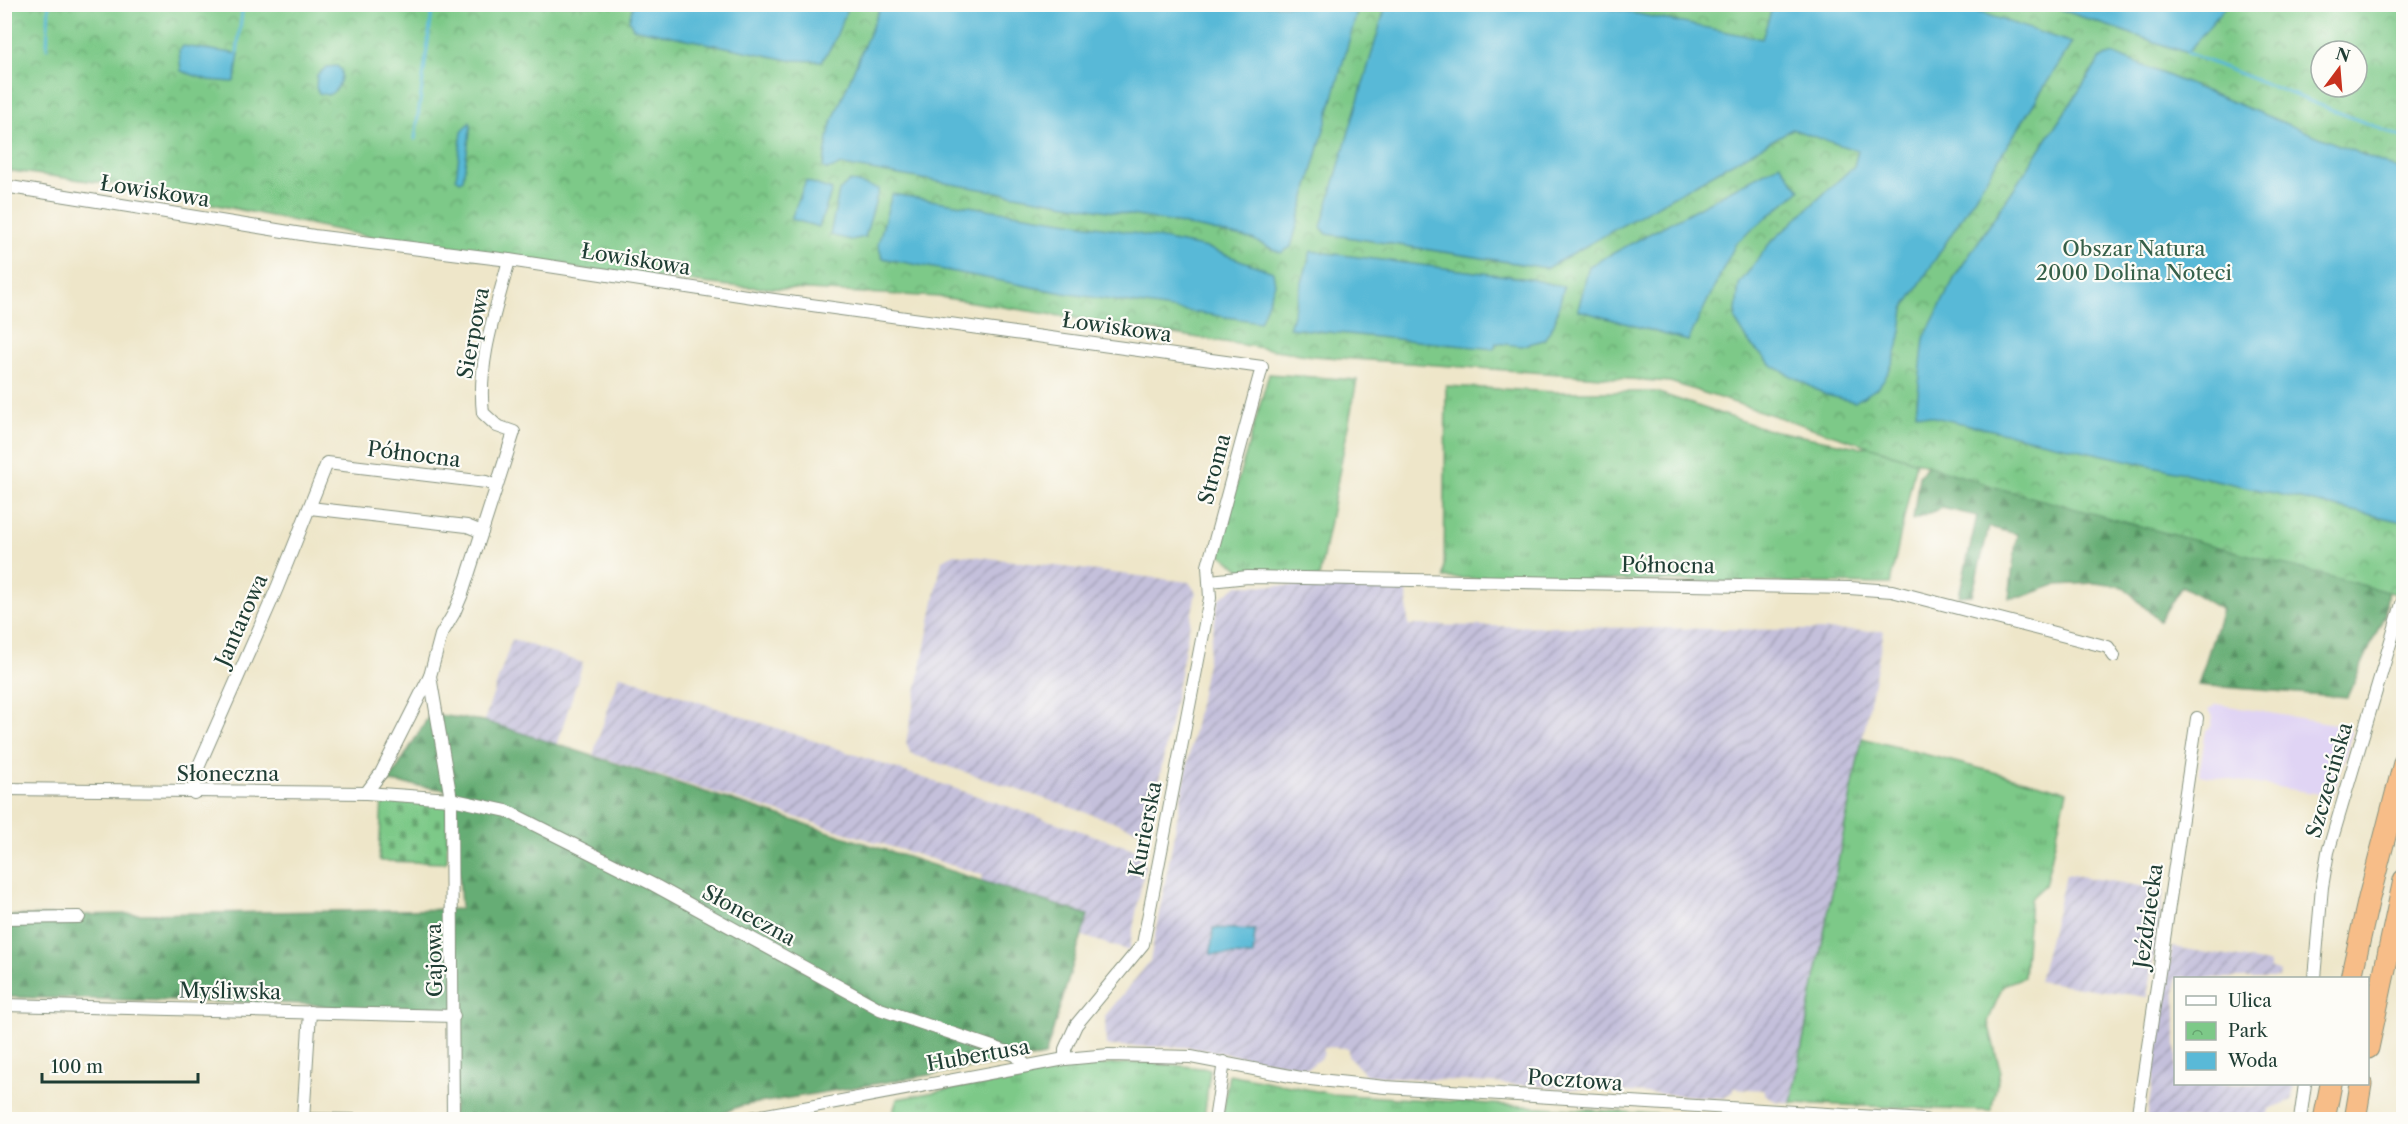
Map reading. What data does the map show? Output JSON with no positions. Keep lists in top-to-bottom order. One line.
{"streets":{"street":["Łowiskowa","Sierpowa","Północna","Stroma","Jantarowa","Słoneczna","Szczecińska","Kurierska","Jeździecka","Gajowa","Myśliwska","Hubertusa","Pocztowa"]},"crossings":[["Łowiskowa","Sierpowa"],["Łowiskowa","Stroma"],["Sierpowa","Północna"],["Północna","Stroma"],["Północna","Jantarowa"],["Północna","Kurierska"],["Stroma","Kurierska"],["Jantarowa","Słoneczna"],["Słoneczna","Gajowa"],["Słoneczna","Hubertusa"],["Kurierska","Hubertusa"],["Gajowa","Myśliwska"],["Hubertusa","Pocztowa"]],"parks":["Obszar Natura 2000 Dolina Noteci"],"legend":["Ulica","Park","Woda"],"scale_bar":"100 m","north":"top"}
